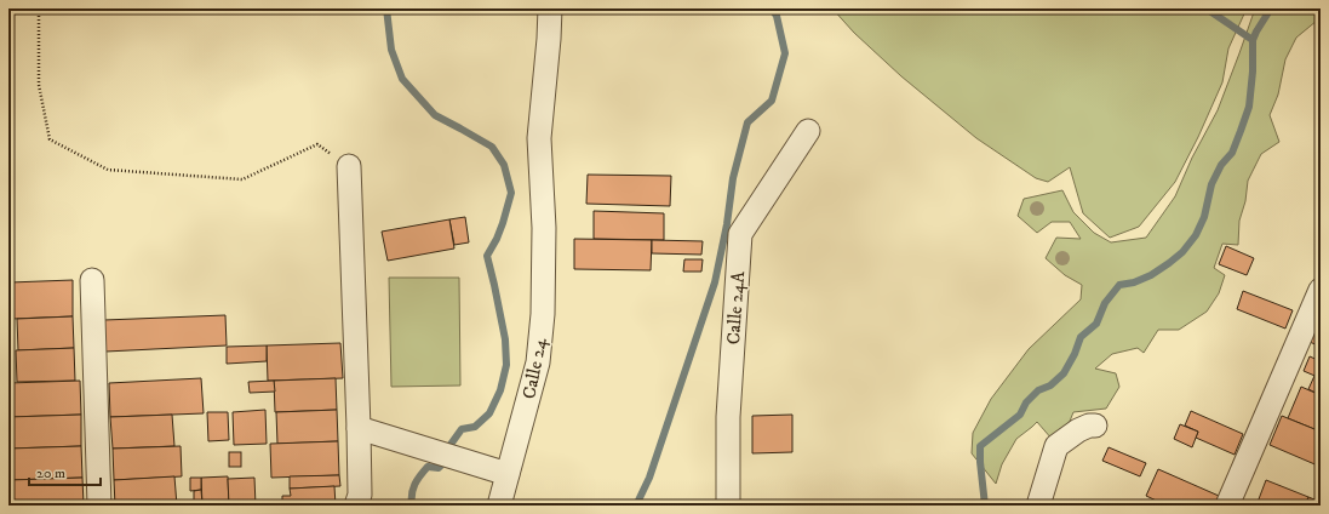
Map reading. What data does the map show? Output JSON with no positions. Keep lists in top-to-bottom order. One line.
{"streets":{"street":["Calle 24A","Calle 24"]},"scale_bar":"20 m"}
